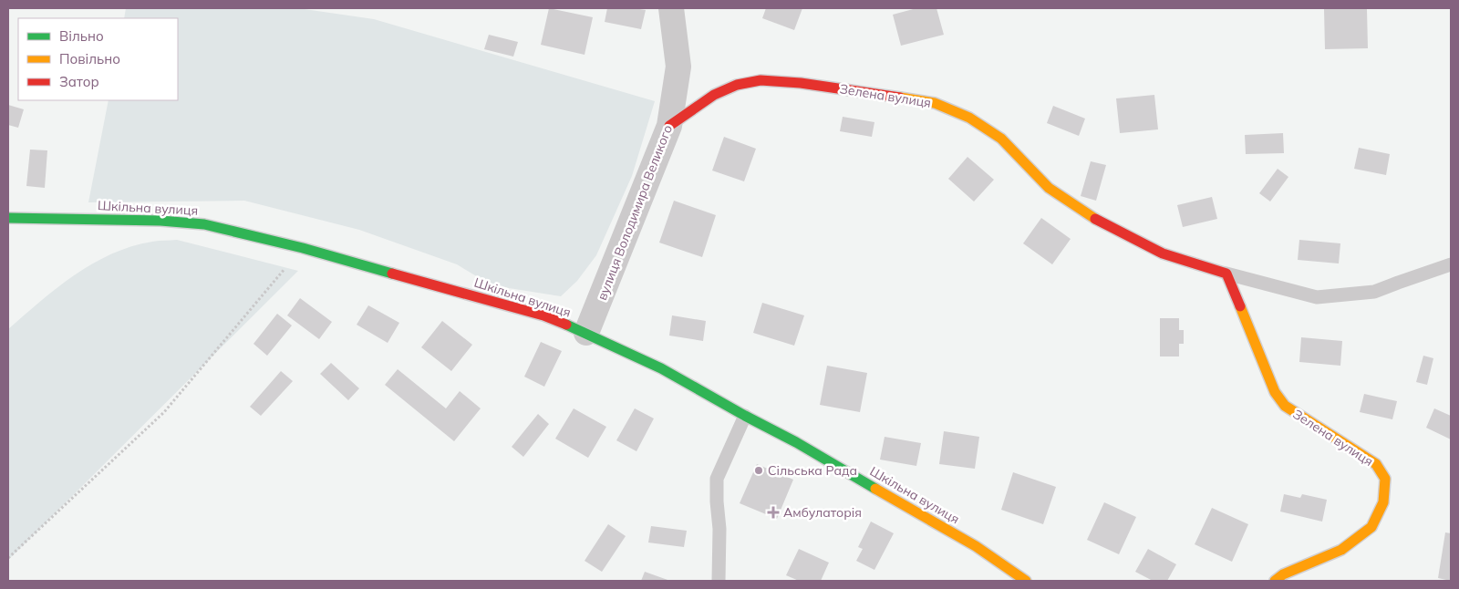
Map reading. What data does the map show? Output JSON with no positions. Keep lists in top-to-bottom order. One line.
{"streets":{"street":["Зелена вулиця","Шкільна вулиця","вулиця Володимира Великого"]},"crossings":[["Зелена вулиця","вулиця Володимира Великого"],["Шкільна вулиця","вулиця Володимира Великого"]],"places":{"other":["Сільська Рада"],"health":["Амбулаторія"]},"legend":["Вільно","Повільно","Затор"]}
